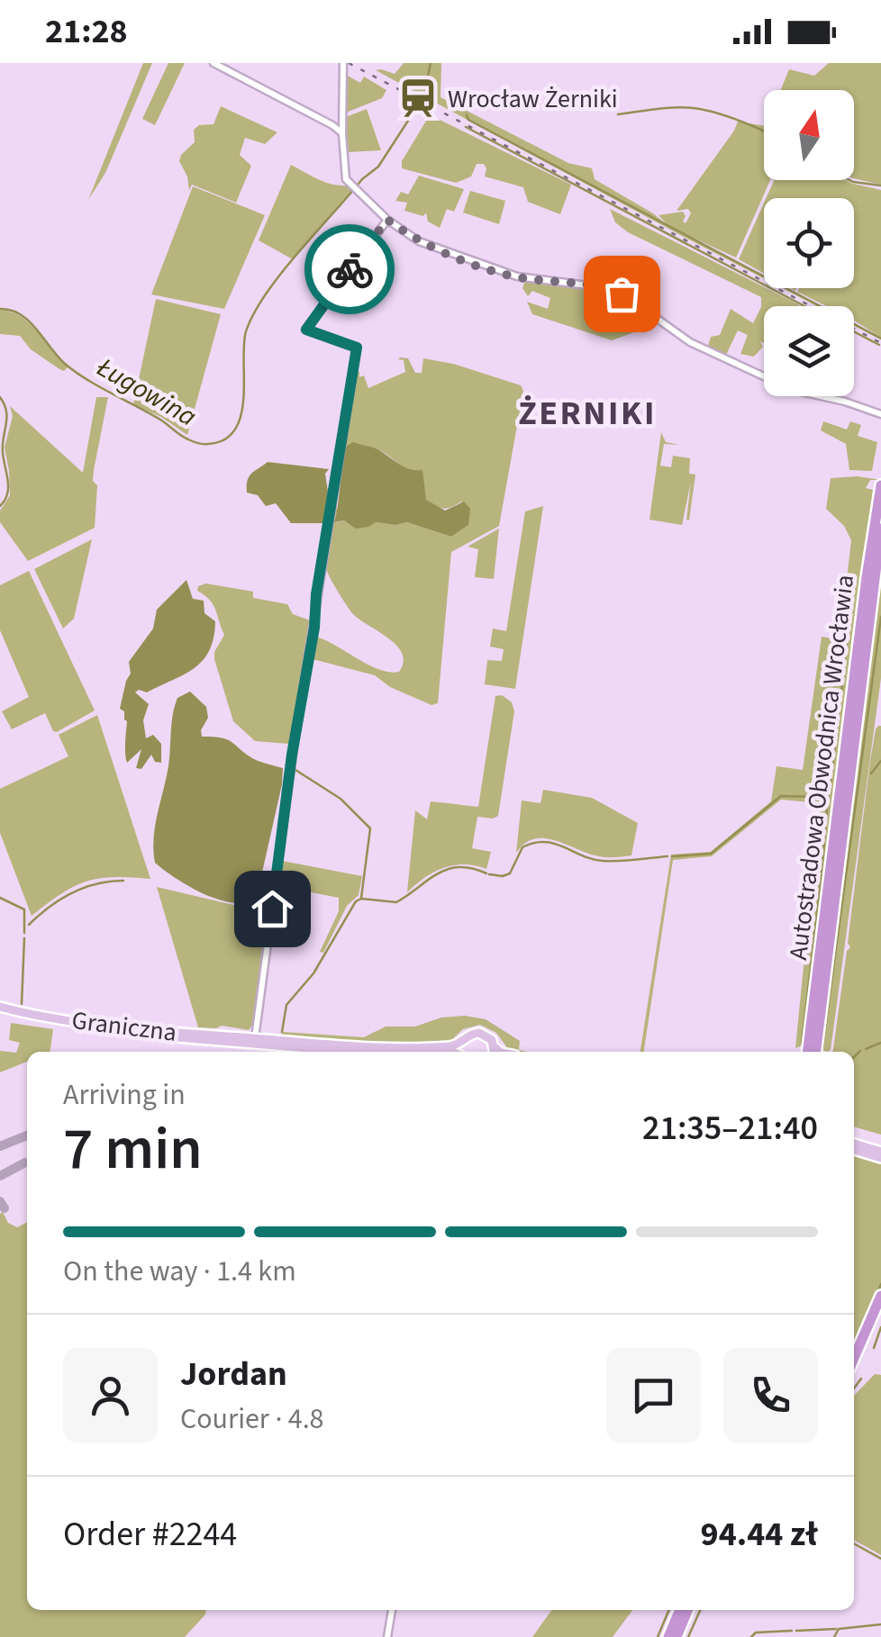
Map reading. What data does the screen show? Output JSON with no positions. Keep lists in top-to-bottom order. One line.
{"streets":{"highway":["Autostradowa Obwodnica Wrocławia"],"main road":["Graniczna"]},"districts":["ŻERNIKI"],"water":["Ługowina"],"places":{"station":["Wrocław Żerniki"]},"north":"top","page":{"status":"21:28","heading":["7 min","Arriving in","21:35–21:40"],"panel":["Jordan","Courier · 4.8","Order #2244","94.44 zł"],"bar":"On the way · 1.4 km"}}
